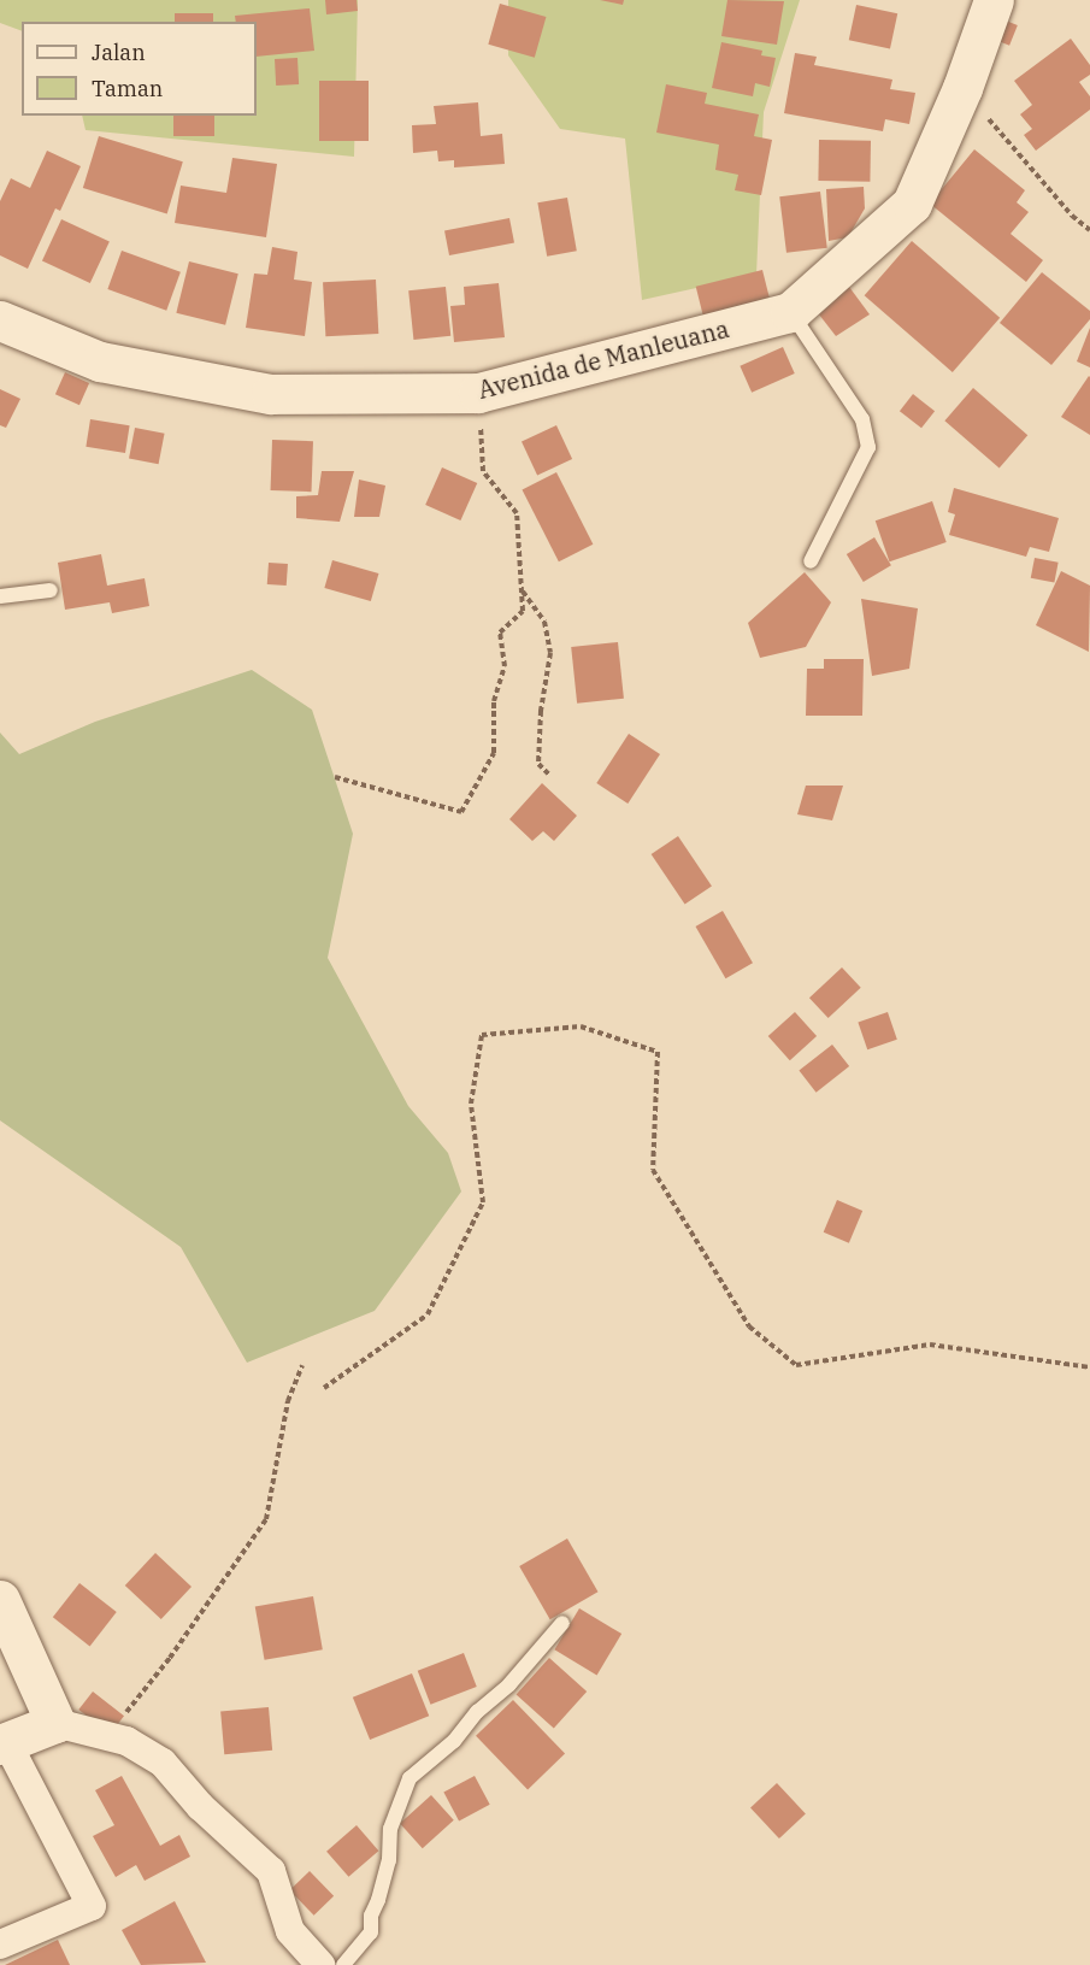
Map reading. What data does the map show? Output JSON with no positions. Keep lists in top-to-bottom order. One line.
{"streets":{"street":["Avenida de Manleuana"]},"legend":["Jalan","Taman"]}
